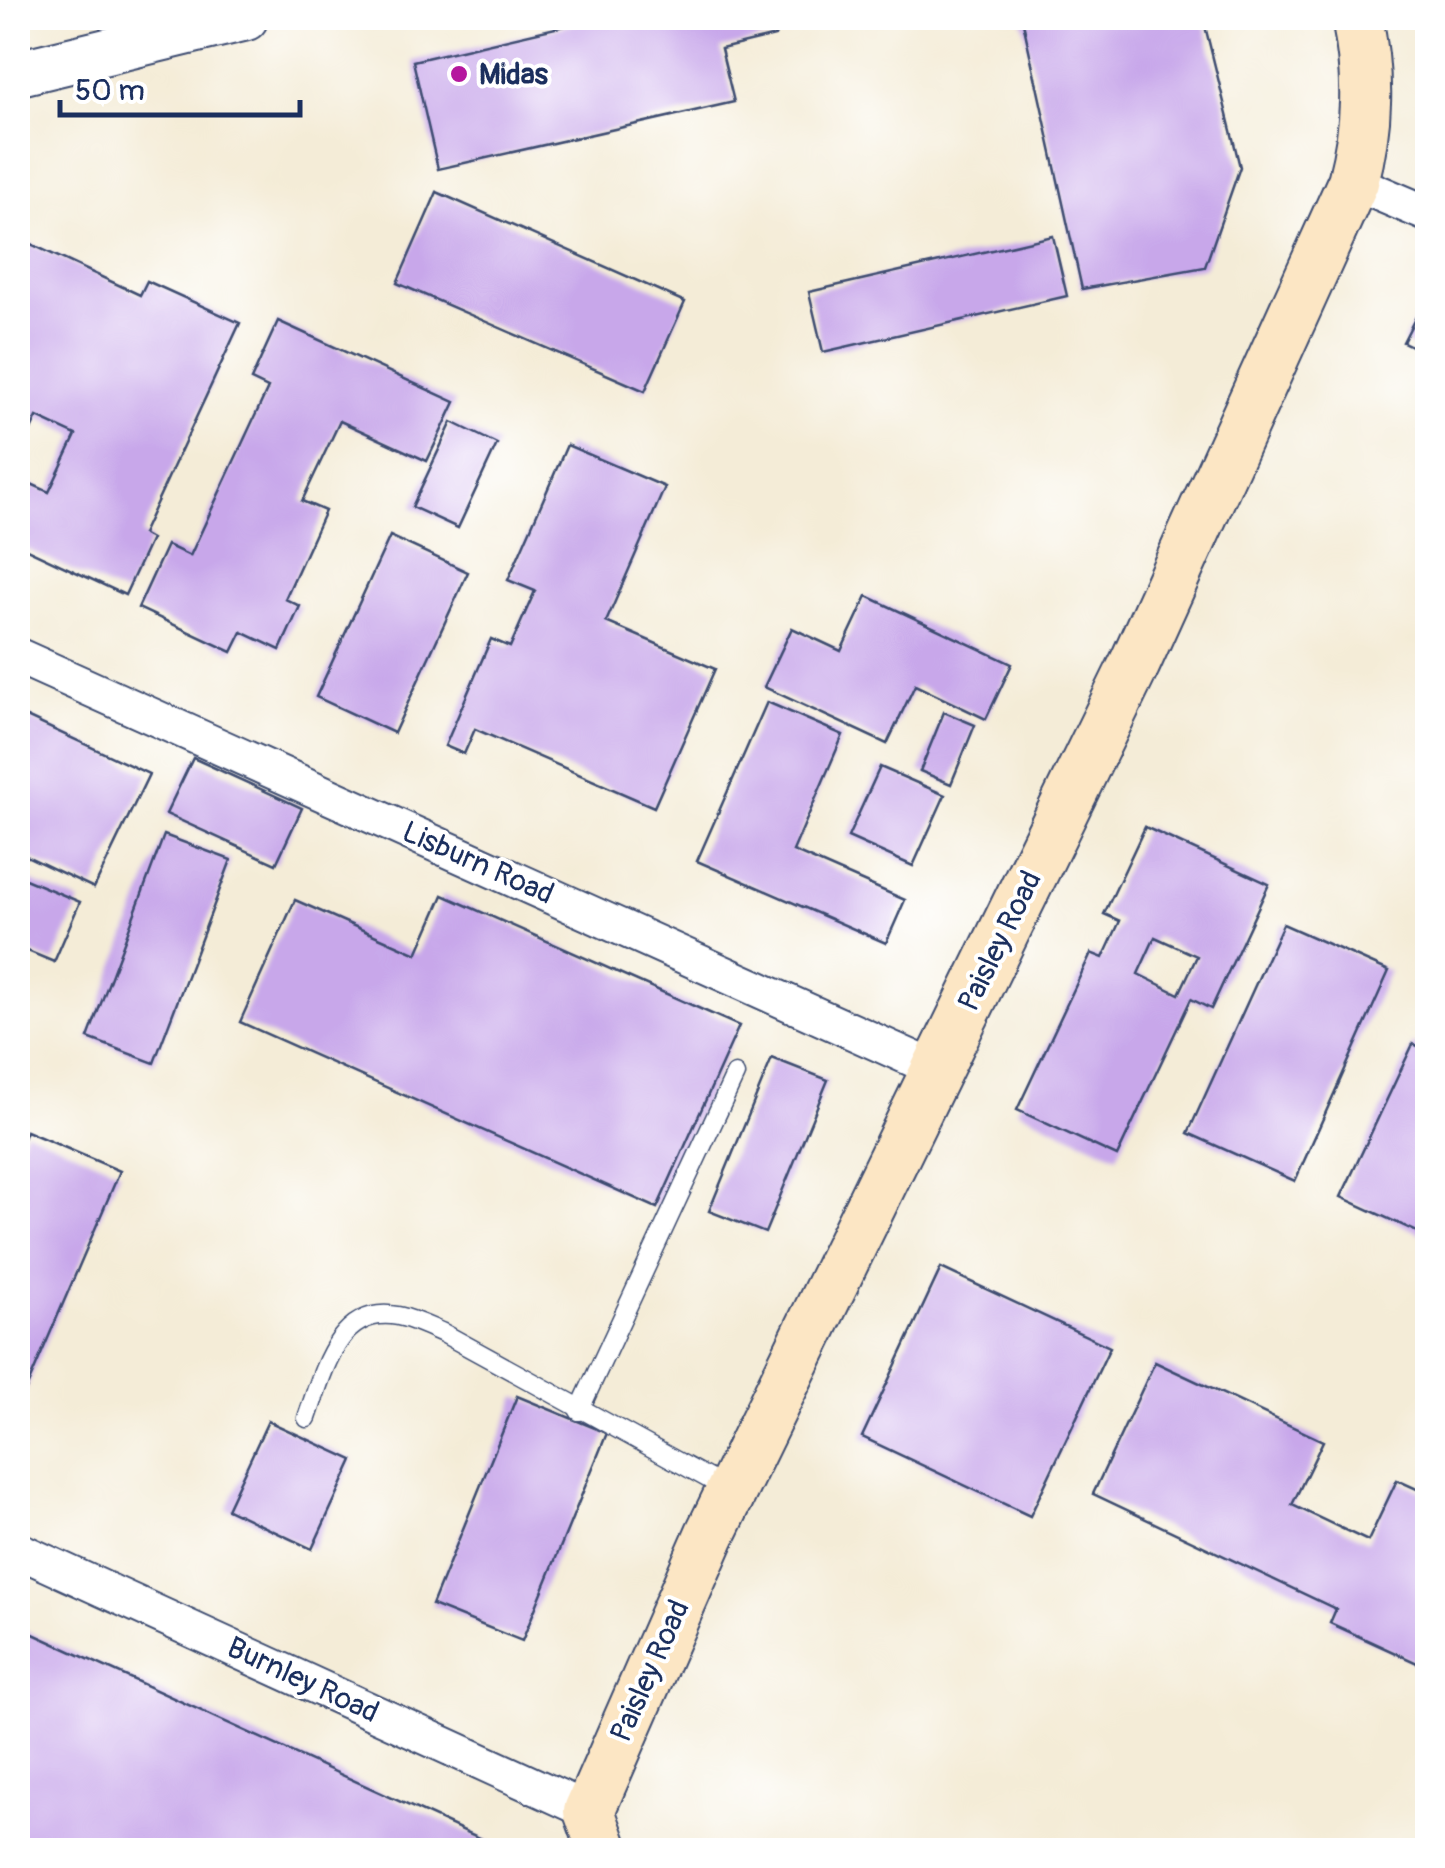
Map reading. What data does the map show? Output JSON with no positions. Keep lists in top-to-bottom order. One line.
{"streets":{"main road":["Paisley Road"],"street":["Lisburn Road","Burnley Road"]},"crossings":[["Lisburn Road","Paisley Road"],["Paisley Road","Burnley Road"]],"places":["Midas"],"scale_bar":"50 m"}
